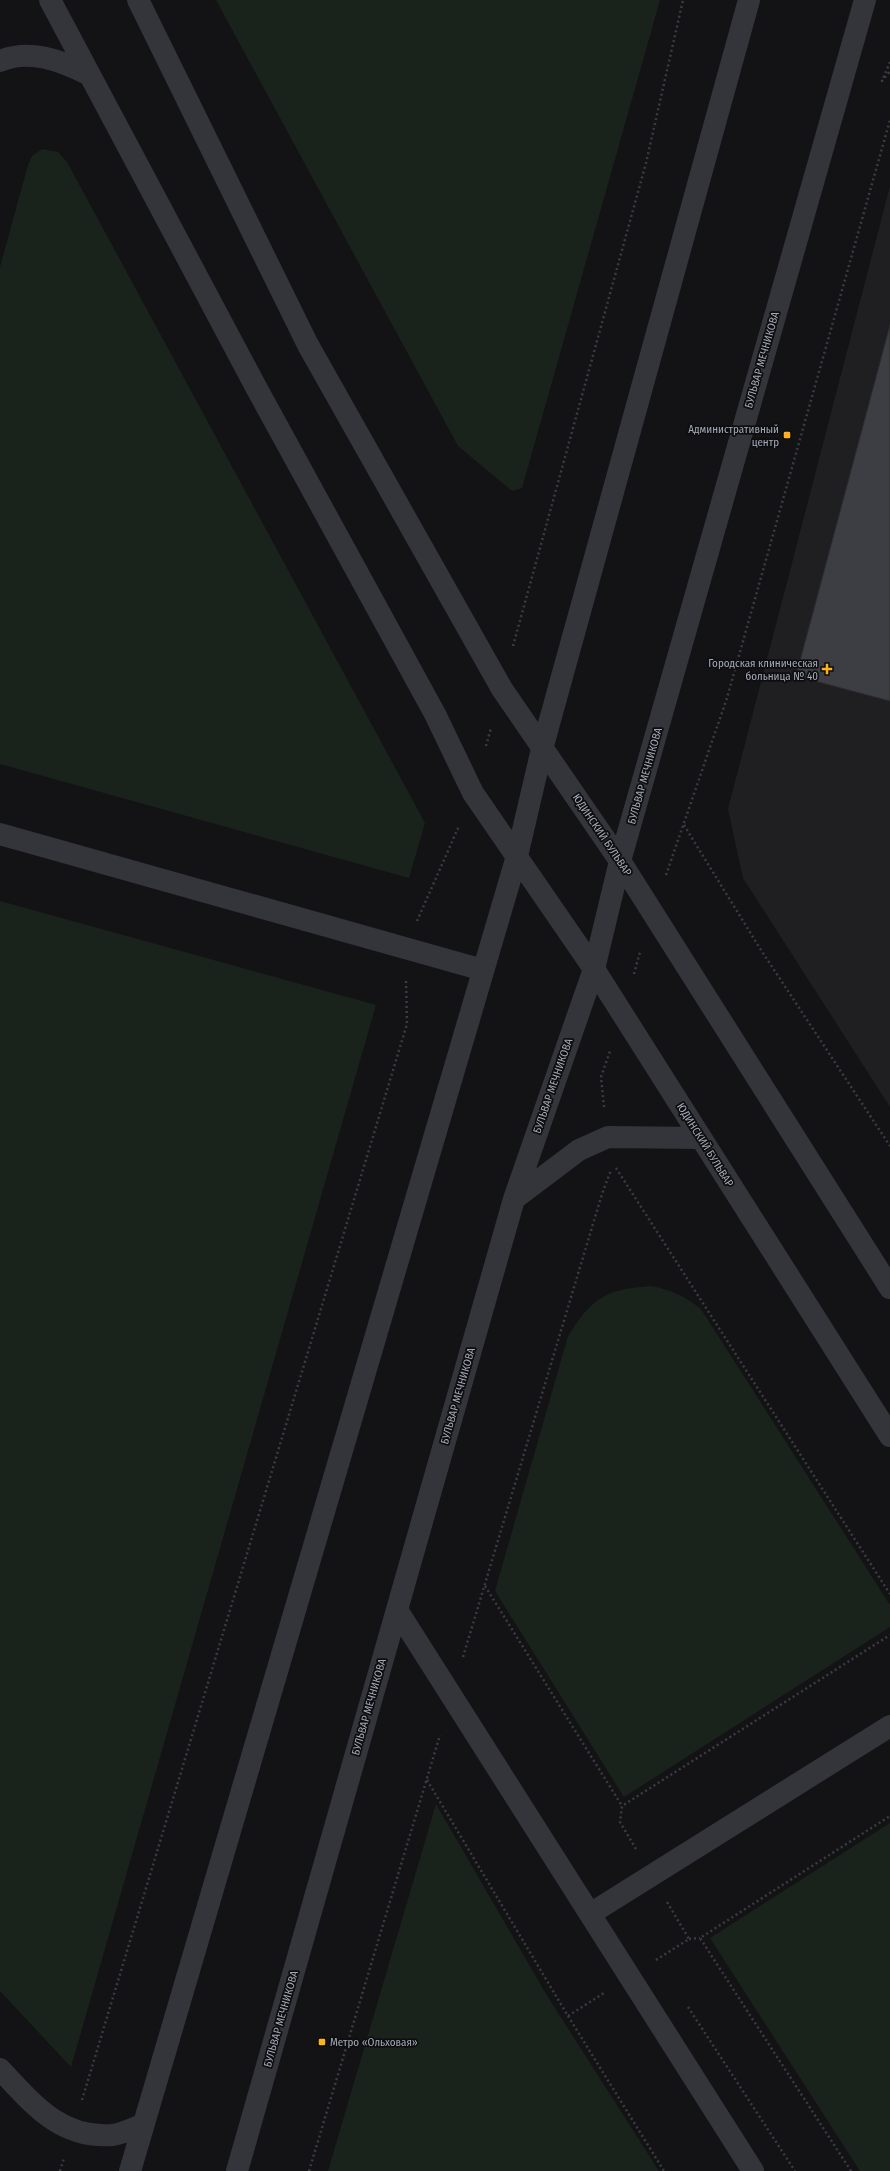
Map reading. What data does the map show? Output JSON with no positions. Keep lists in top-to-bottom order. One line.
{"streets":{"street":["БУЛЬВАР МЕЧНИКОВА","ЮДИНСКИЙ БУЛЬВАР"]},"crossings":[["БУЛЬВАР МЕЧНИКОВА","ЮДИНСКИЙ БУЛЬВАР"]],"places":{"transit":["Административный центр","Метро «Ольховая»"],"health":["Городская клиническая больница № 40"]}}
